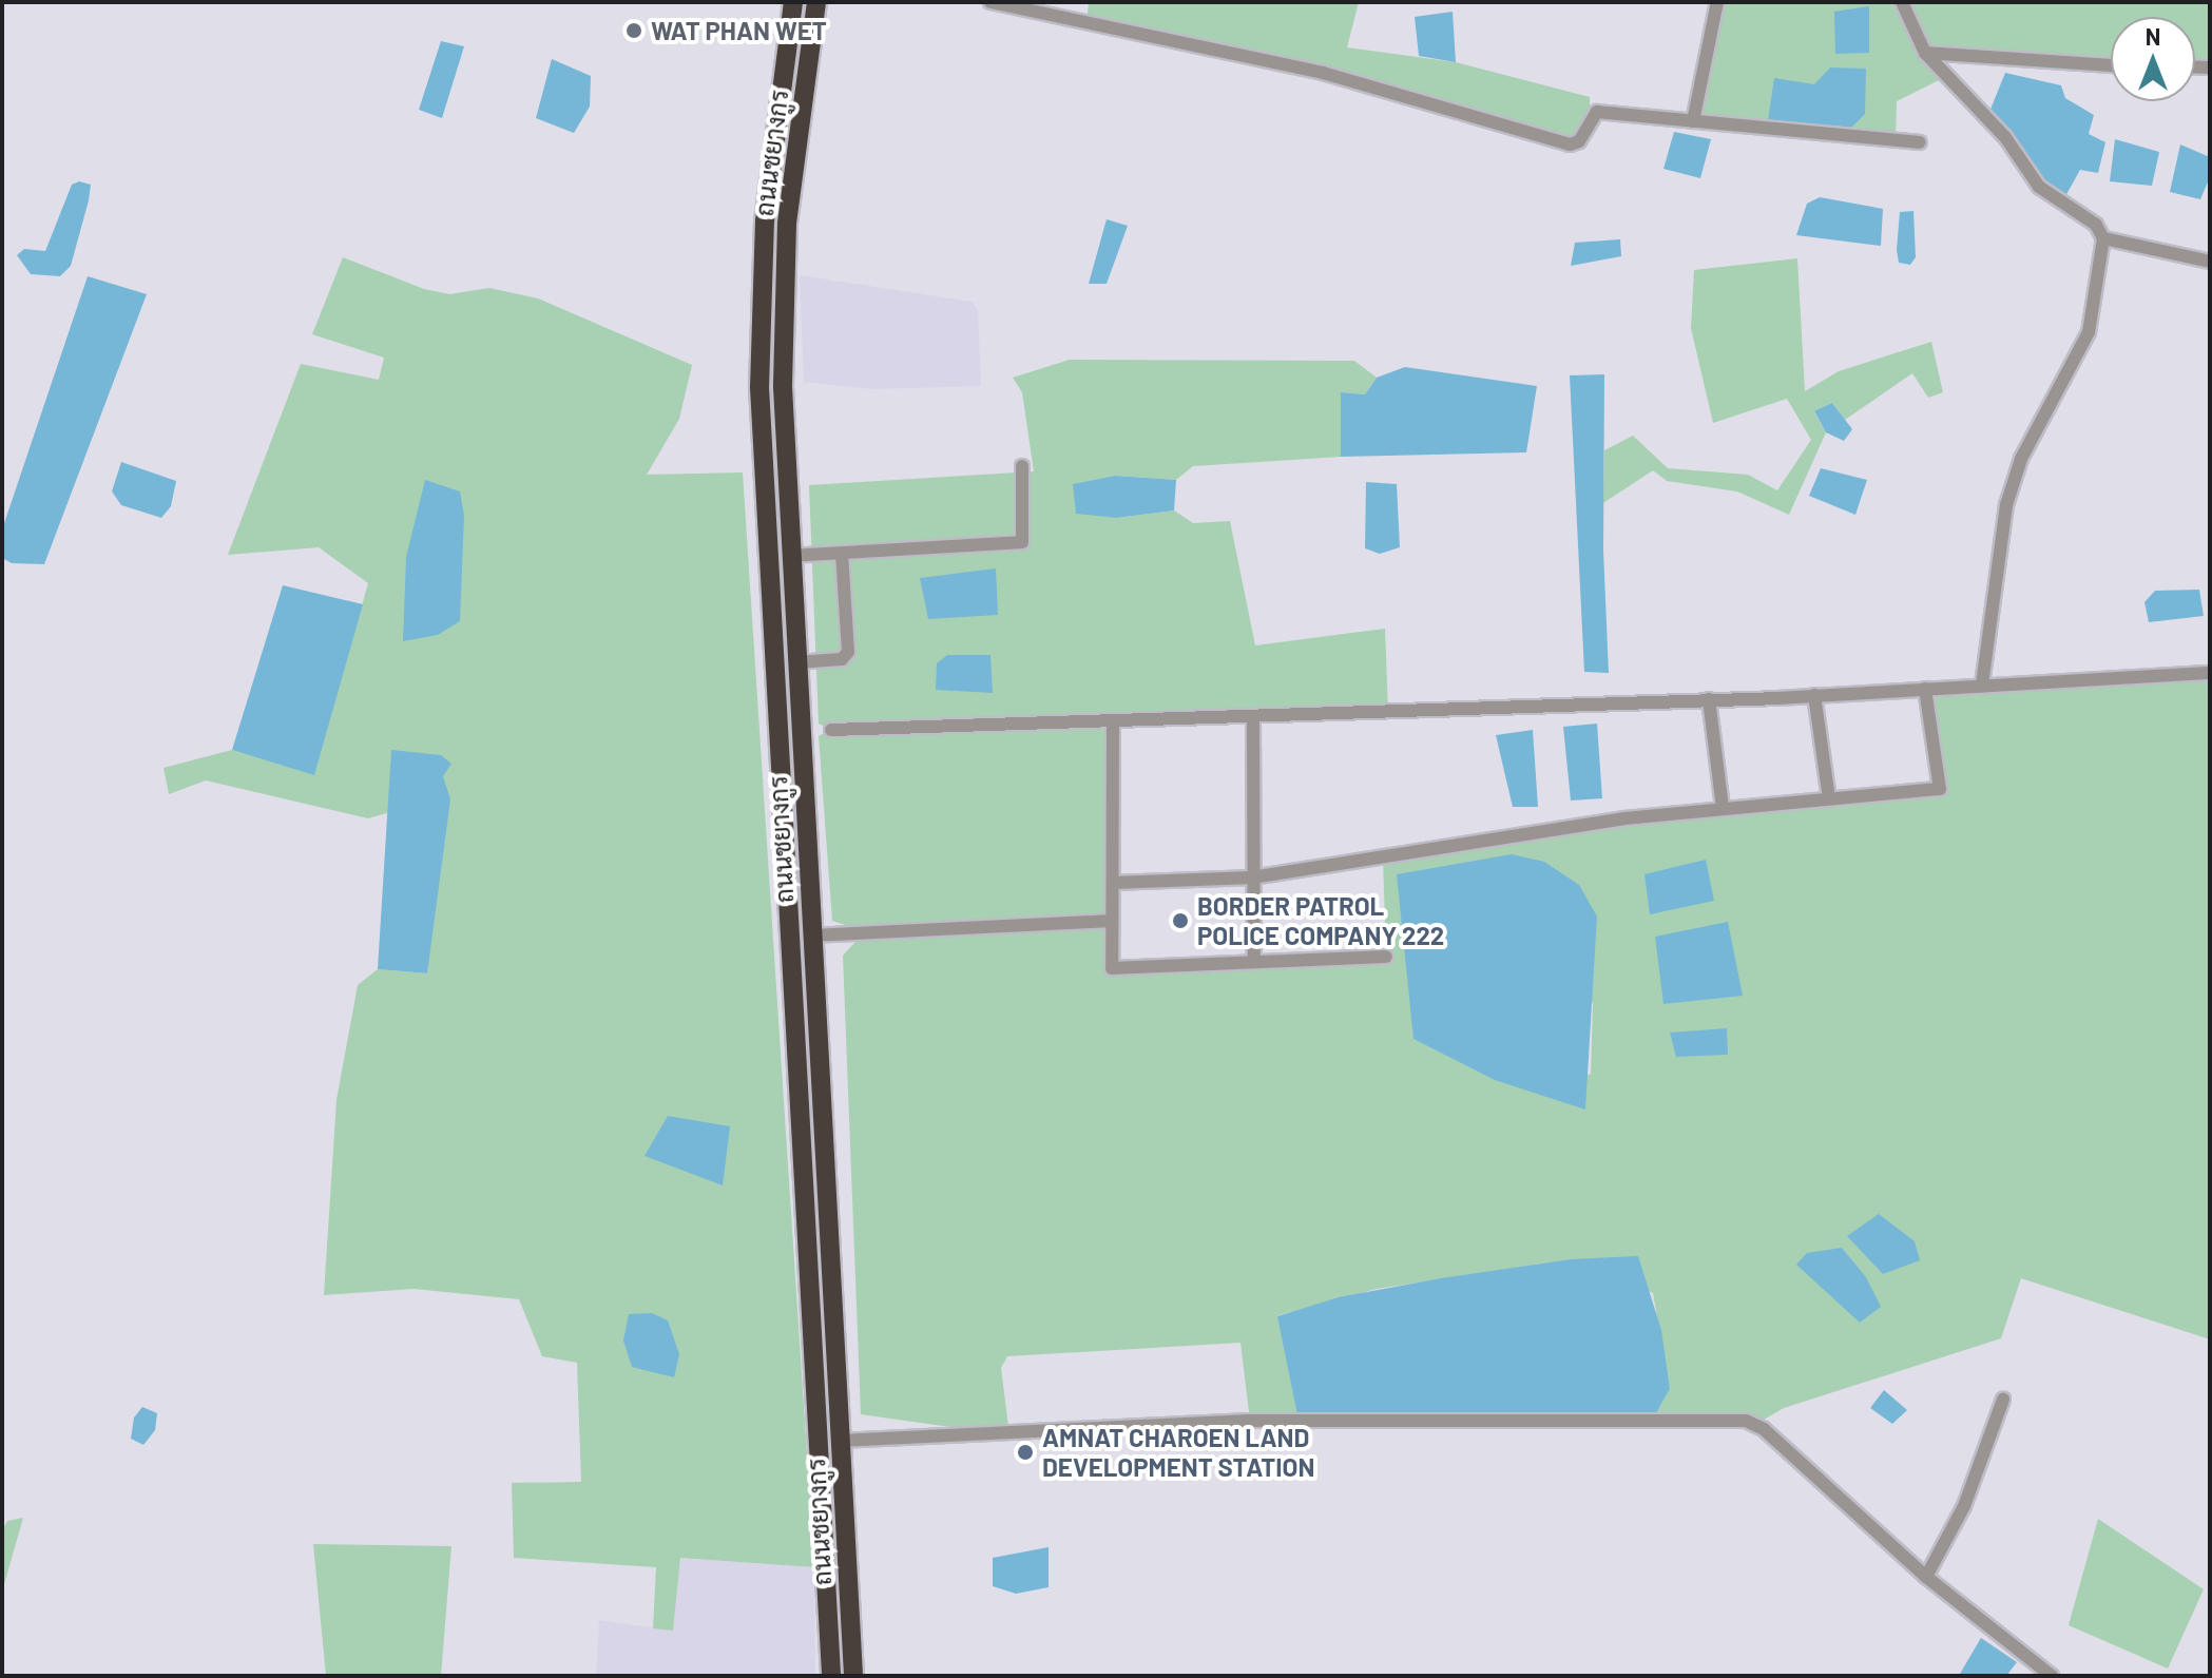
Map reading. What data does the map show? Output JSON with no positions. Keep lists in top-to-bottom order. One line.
{"streets":{"highway":["ถนนชยางกูร"]},"places":["WAT PHAN WET","BORDER PATROL POLICE COMPANY 222","AMNAT CHAROEN LAND DEVELOPMENT STATION"],"north":"top"}
